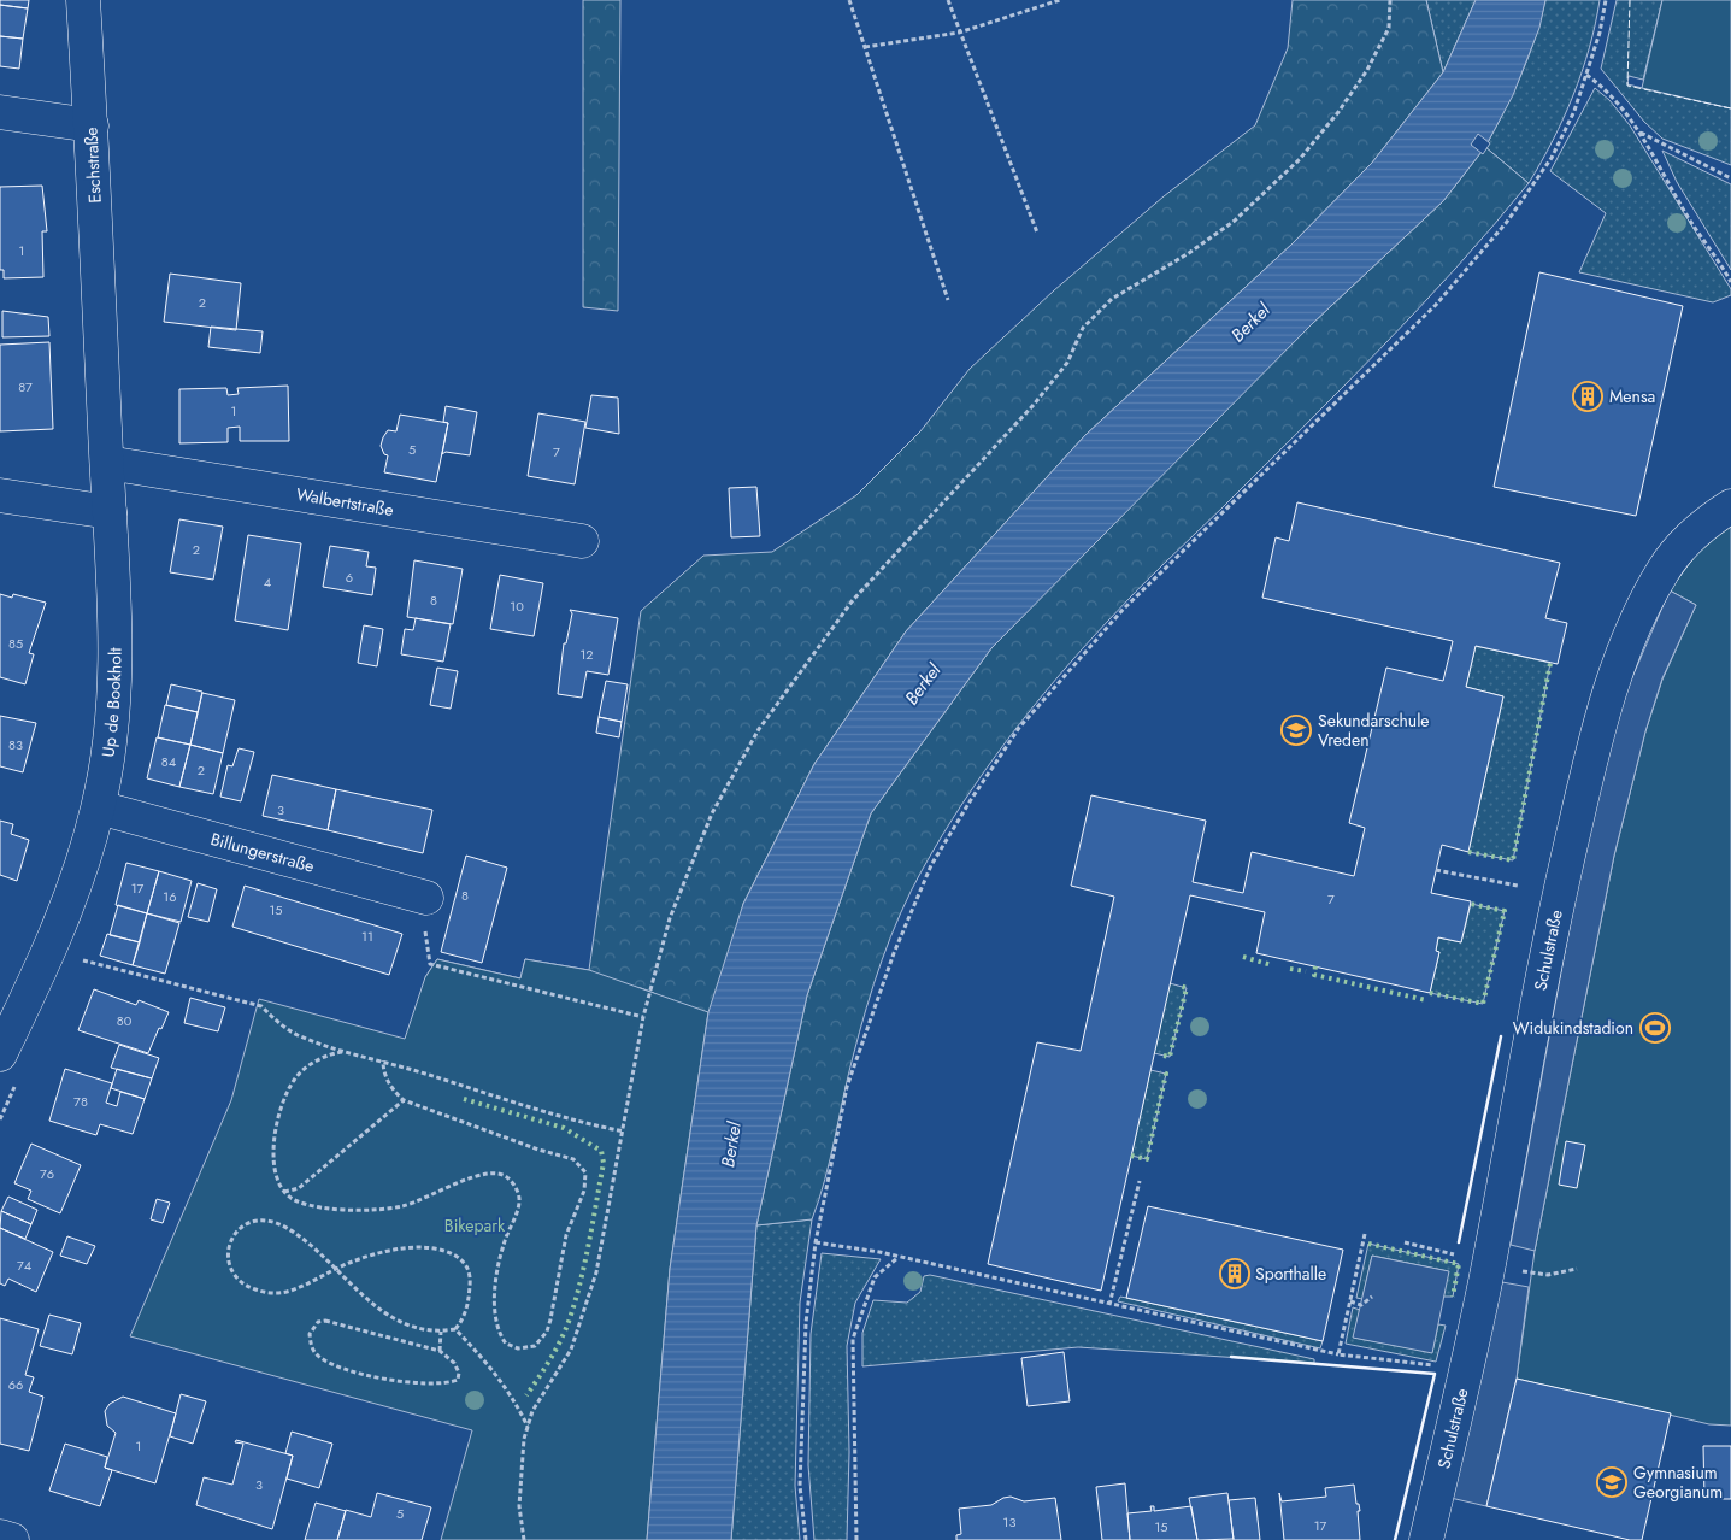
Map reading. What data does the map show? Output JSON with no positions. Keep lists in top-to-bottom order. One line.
{"streets":{"street":["Eschstraße","Walbertstraße","Up de Bookholt","Billungerstraße","Schulstraße"]},"crossings":[["Eschstraße","Up de Bookholt"],["Walbertstraße","Up de Bookholt"],["Up de Bookholt","Billungerstraße"]],"water":["Berkel"],"parks":["Bikepark"],"places":{"building":["Mensa","Sporthalle"],"school or university":["Sekundarschule Vreden","Gymnasium Georgianum"],"sports":["Widukindstadion"]},"house_numbers":["1","2","87","1","5","7","2","6","4","8","10","85","12","83","84","2","3","17","8","16","7","15","11","80","78","76","74","66","1","3","5","13","17","15"]}
